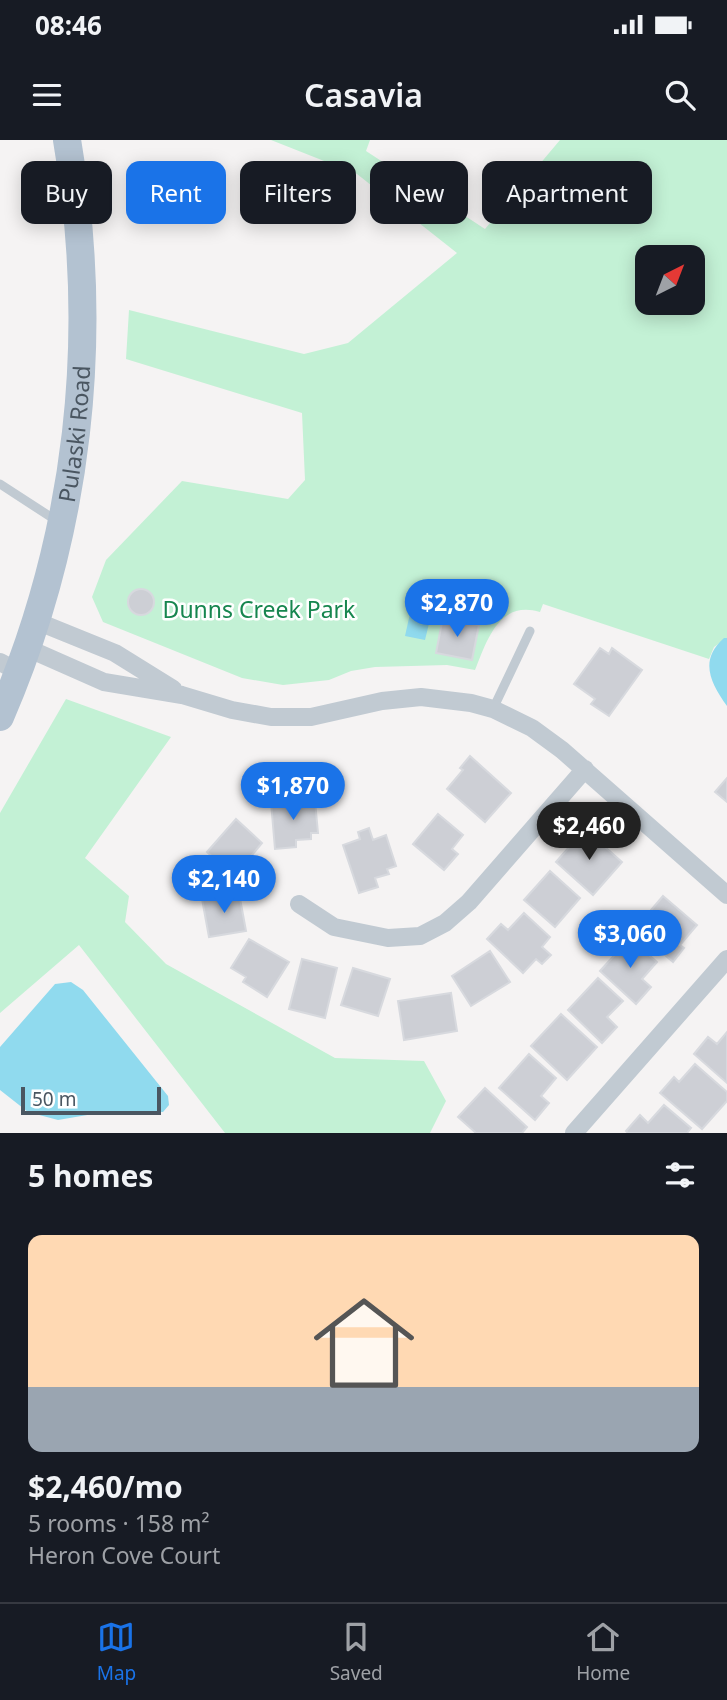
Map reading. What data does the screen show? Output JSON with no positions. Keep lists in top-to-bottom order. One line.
{"streets":{"main road":["Pulaski Road"]},"parks":["Dunns Creek Park"],"scale_bar":"50 m","north":"top right","page":{"status":"08:46","header":"Casavia","chip":["Buy","Rent","Filters","New","Apartment"],"price":["$2,870","$1,870","$2,460","$2,140","$3,060"],"scale":"50 m","heading":"5 homes","list":[{"name":"$2,460/mo","note":"5 rooms · 158 m² · Heron Cove Court"}],"tabs":["Map","Saved","Home"]}}
